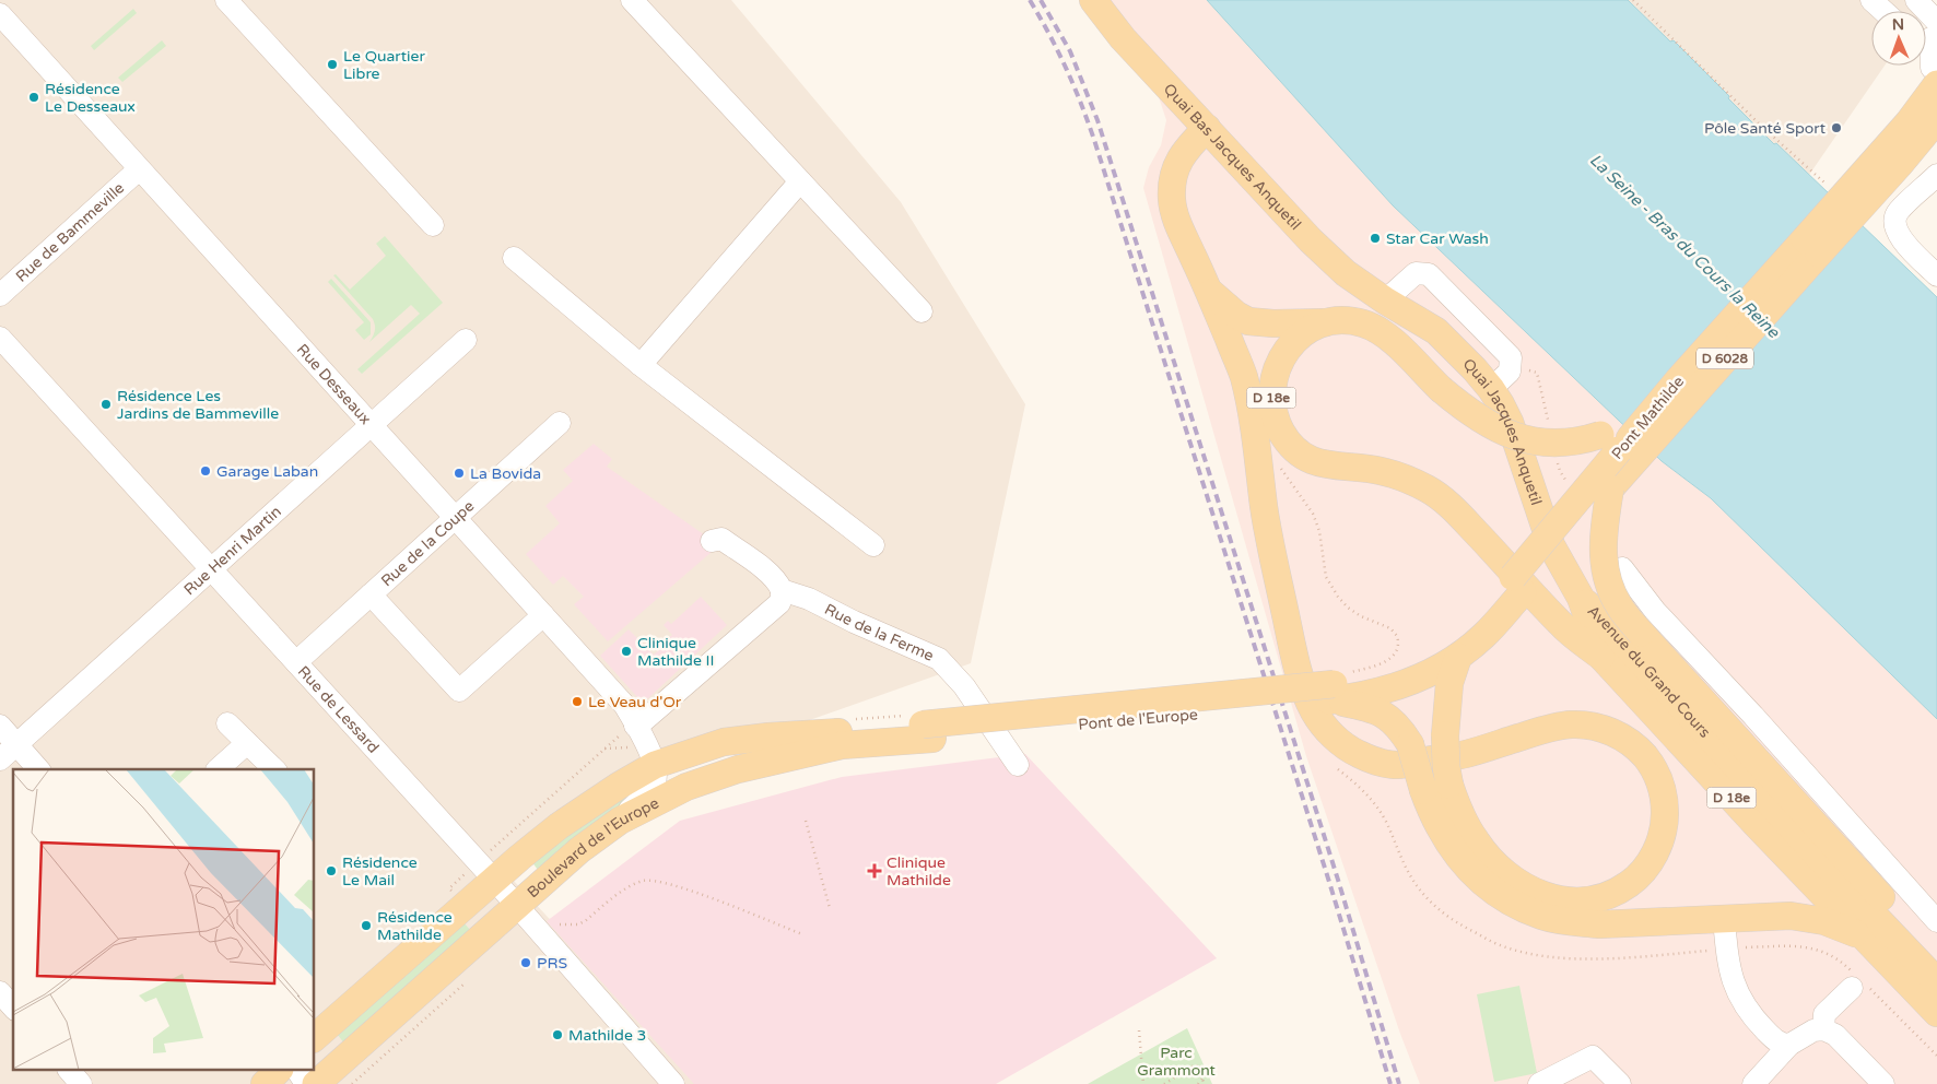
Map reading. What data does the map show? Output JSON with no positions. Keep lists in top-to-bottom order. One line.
{"streets":{"main road":["Quai Bas Jacques Anquetil","D 6028","D 18e","Pont Mathilde","Quai Jacques Anquetil","Avenue du Grand Cours","Pont de l'Europe","Boulevard de l'Europe"],"street":["Rue de Bammeville","Rue Desseaux","Rue de la Coupe","Rue Henri Martin","Rue de la Ferme","Rue de Lessard"]},"crossings":[["Quai Bas Jacques Anquetil","Quai Jacques Anquetil"],["Rue de Bammeville","Rue Desseaux"],["Rue Desseaux","Rue de la Coupe"],["Rue Desseaux","Rue Henri Martin"],["D 18e","Avenue du Grand Cours"],["Quai Jacques Anquetil","Avenue du Grand Cours"],["Rue de la Coupe","Rue de Lessard"],["Rue Henri Martin","Rue de Lessard"],["Rue de Lessard","Boulevard de l'Europe"],["Pont de l'Europe","Boulevard de l'Europe"]],"water":["La Seine - Bras du Cours la Reine"],"parks":["Parc Grammont"],"places":{"other":["Le Quartier Libre","Résidence Le Desseaux","Pôle Santé Sport","Star Car Wash","Résidence Les Jardins de Bammeville","Garage Laban","La Bovida","Clinique Mathilde II","Le Veau d'Or","Résidence Le Mail","Résidence Mathilde","PRS","Mathilde 3"],"health":["Clinique Mathilde"]},"north":"top"}
